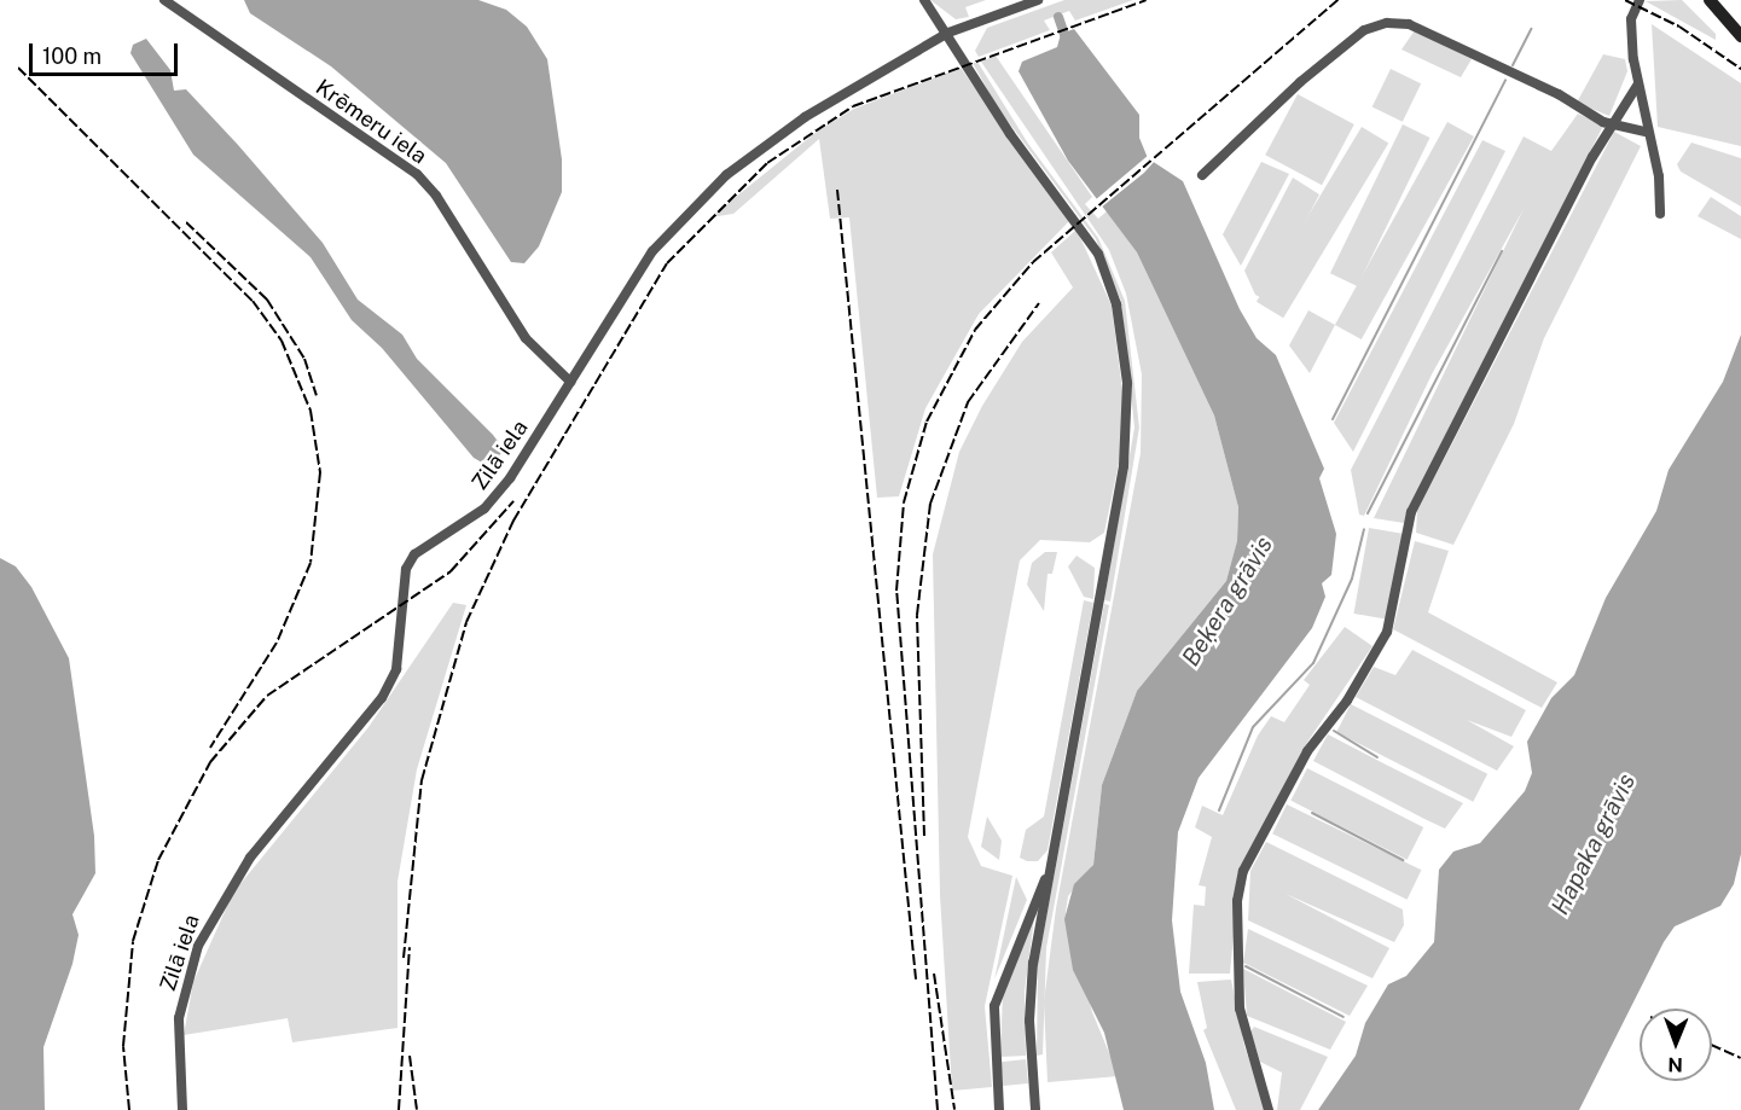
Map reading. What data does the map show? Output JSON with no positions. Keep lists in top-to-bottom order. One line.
{"streets":{"street":["Krēmeru iela","Zilā iela"]},"crossings":[["Krēmeru iela","Zilā iela"]],"water":["Beķera grāvis","Hapaka grāvis"],"scale_bar":"100 m","north":"bottom"}
